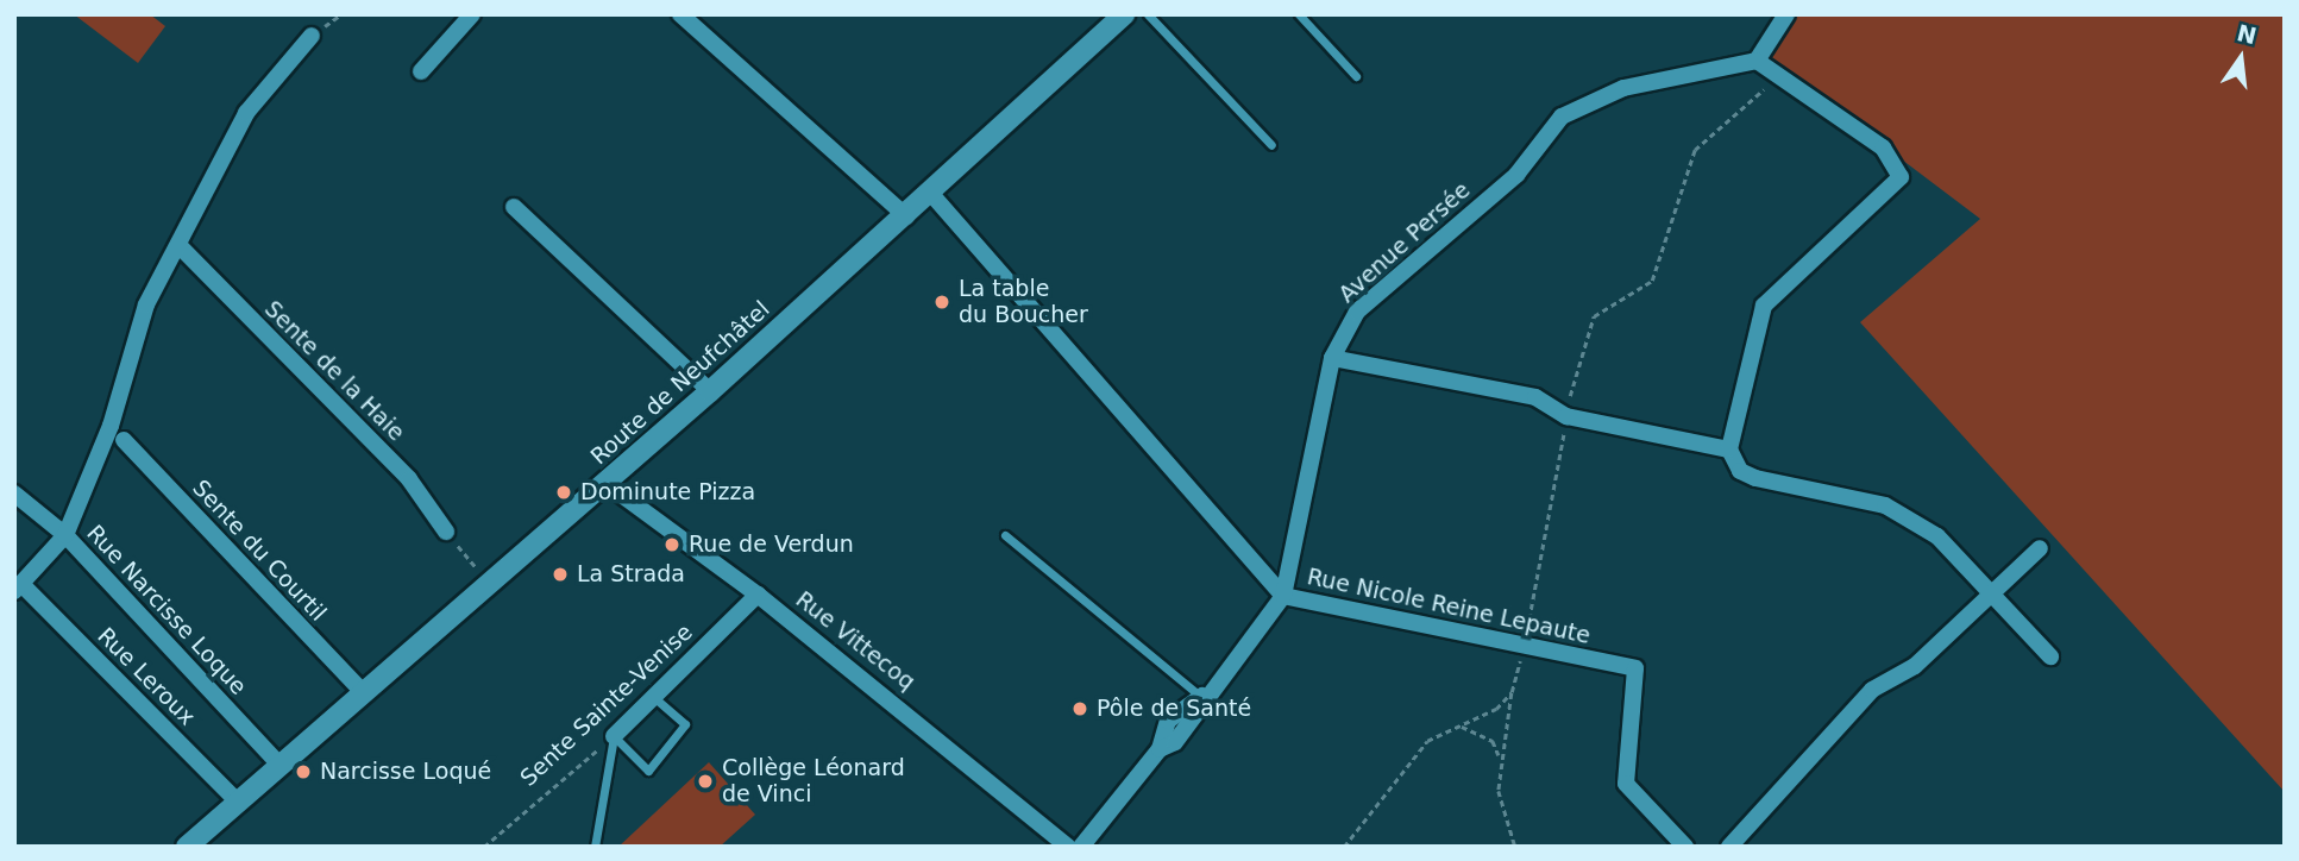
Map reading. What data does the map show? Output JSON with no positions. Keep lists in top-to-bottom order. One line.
{"streets":{"main road":["Route de Neufchâtel"],"street":["Avenue Persée","Sente de la Haie","Sente du Courtil","Rue Nicole Reine Lepaute","Rue Narcisse Loque","Rue Vittecoq","Rue Leroux","Sente Sainte-Venise"]},"crossings":[["Avenue Persée","Rue Nicole Reine Lepaute"],["Route de Neufchâtel","Sente du Courtil"],["Route de Neufchâtel","Rue Nicole Reine Lepaute"],["Route de Neufchâtel","Rue Narcisse Loque"],["Route de Neufchâtel","Rue Vittecoq"],["Route de Neufchâtel","Rue Leroux"],["Rue Vittecoq","Sente Sainte-Venise"]],"places":["La table du Boucher","Dominute Pizza","Rue de Verdun","La Strada","Pôle de Santé","Narcisse Loqué","Collège Léonard de Vinci"],"north":"top"}
